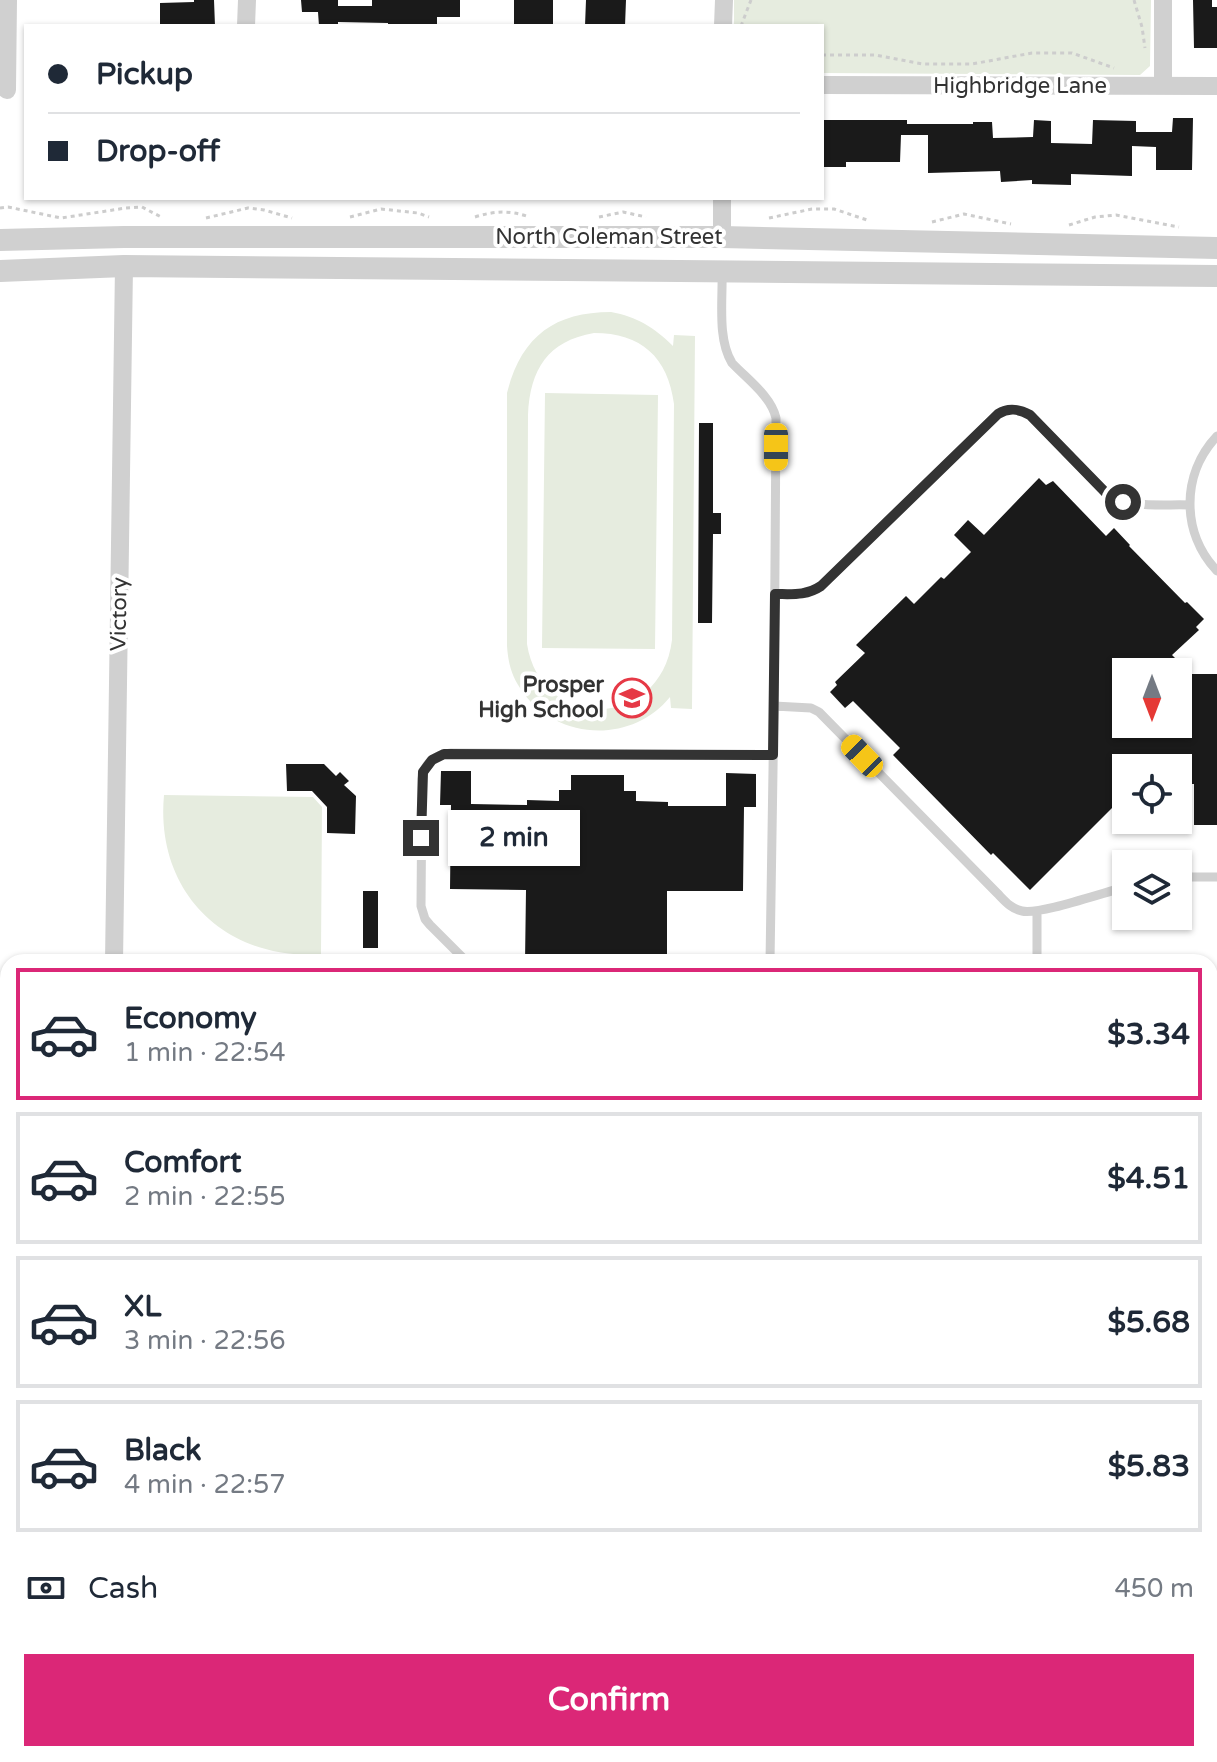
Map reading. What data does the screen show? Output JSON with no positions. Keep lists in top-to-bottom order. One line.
{"streets":{"street":["Highbridge Lane","North Coleman Street","Victory"]},"crossings":[["North Coleman Street","Victory"]],"places":{"school or university":["Prosper High School"]},"north":"bottom","page":{"banner":["Pickup","Drop-off"],"bubble":"2 min","list":[{"name":"Economy","note":"1 min · 22:54","value":"$3.34"},{"name":"Comfort","note":"2 min · 22:55","value":"$4.51"},{"name":"XL","note":"3 min · 22:56","value":"$5.68"},{"name":"Black","note":"4 min · 22:57","value":"$5.83"}],"pay":["Cash","450 m"],"buttons":"Confirm"}}
